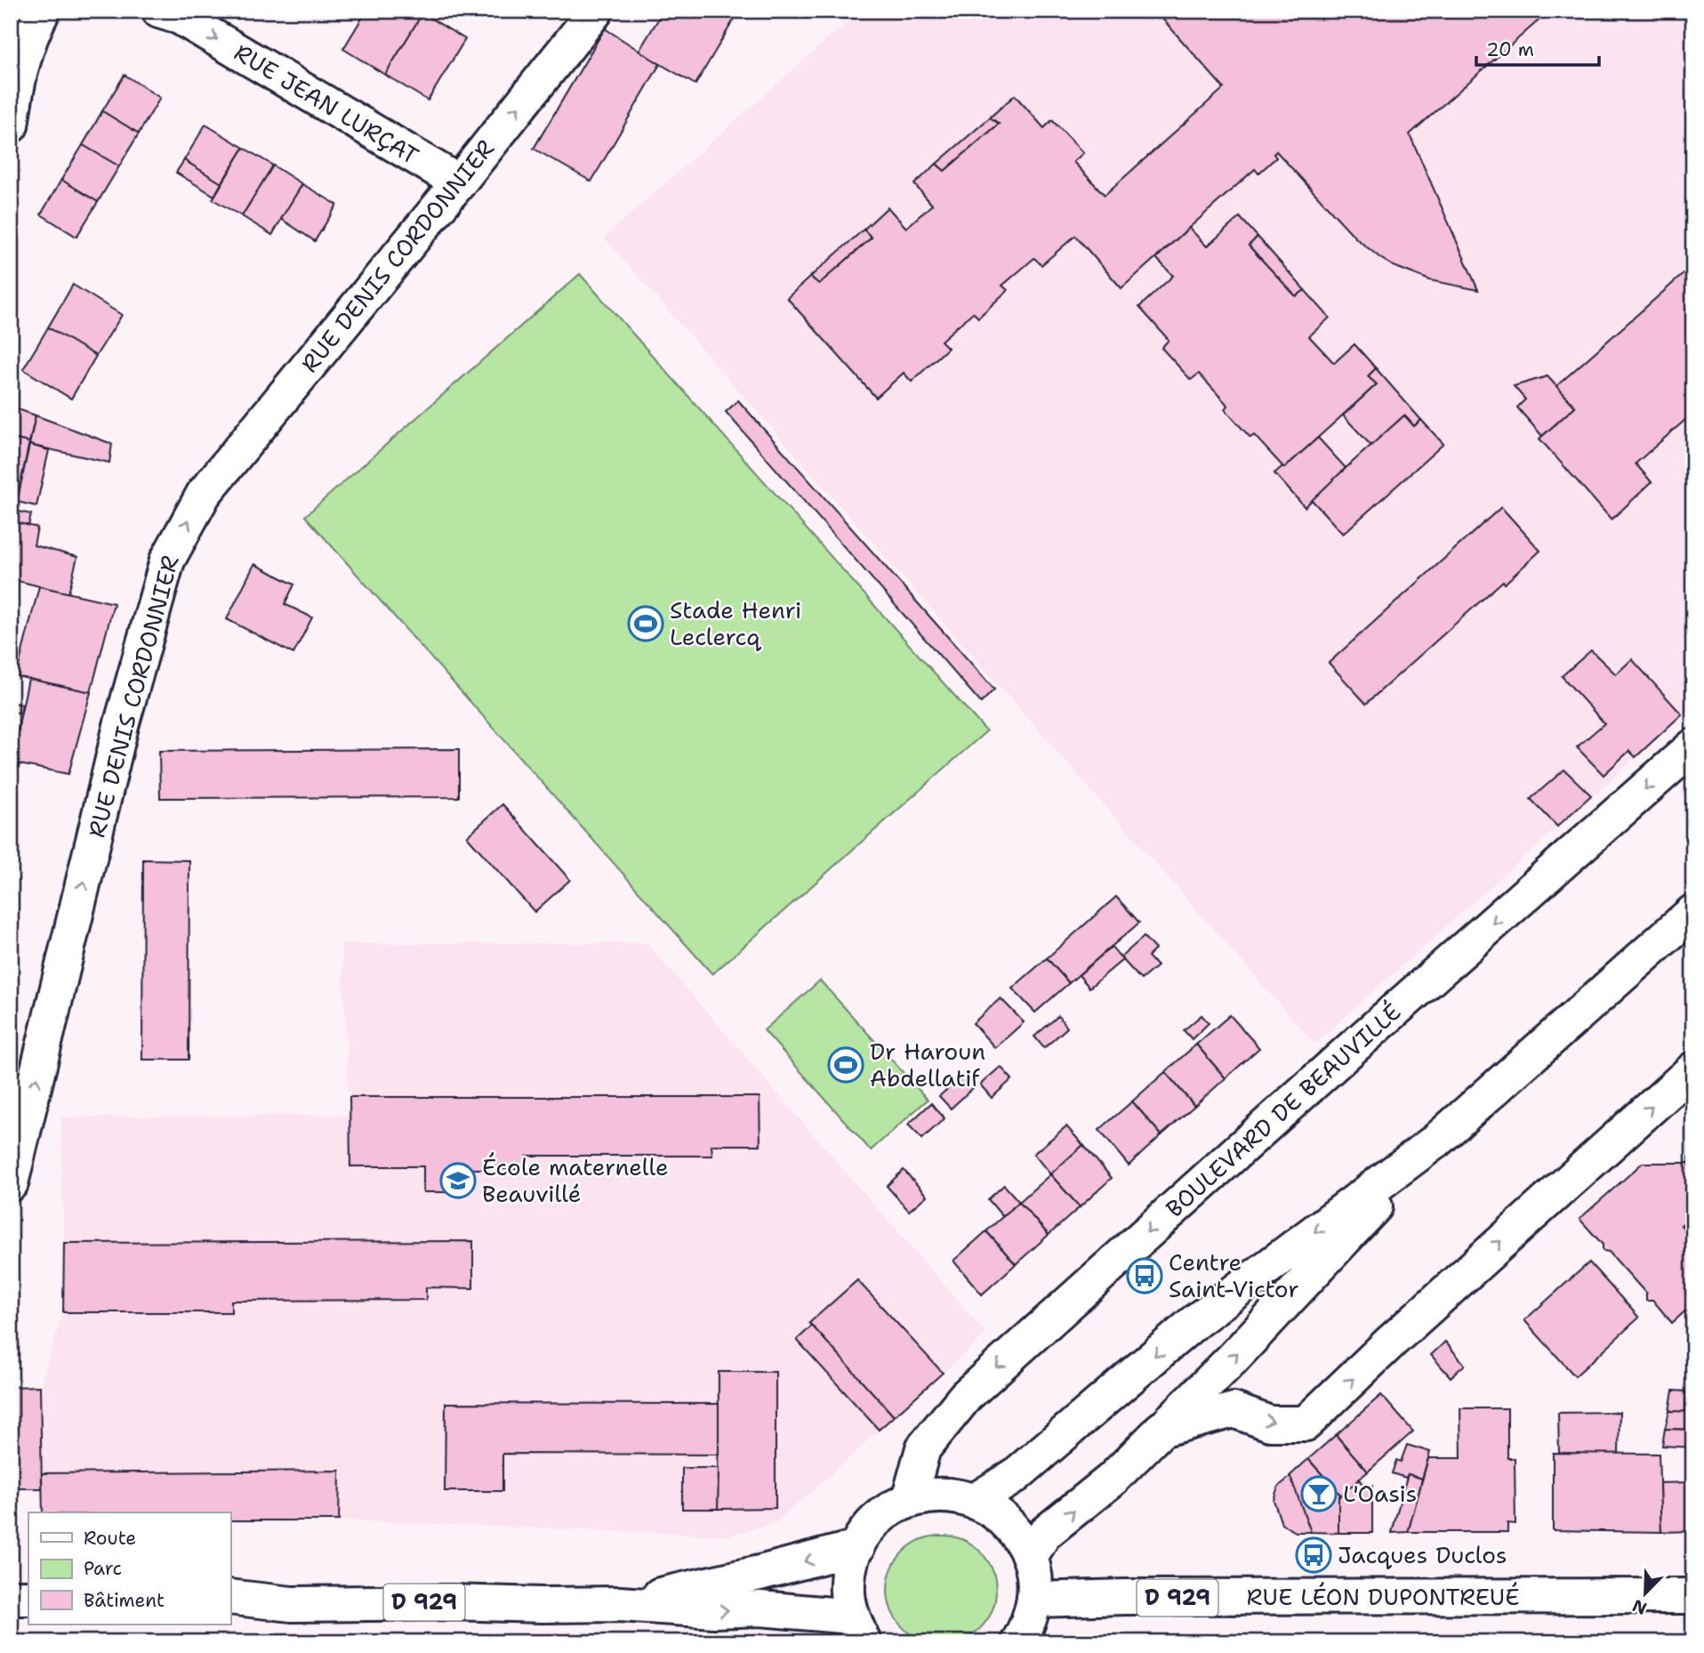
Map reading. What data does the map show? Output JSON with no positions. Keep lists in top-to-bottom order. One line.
{"streets":{"street":["RUE JEAN LURÇAT","RUE DENIS CORDONNIER","BOULEVARD DE BEAUVILLÉ","RUE LÉON DUPONTREUÉ","D 929"]},"crossings":[["RUE JEAN LURÇAT","RUE DENIS CORDONNIER"]],"one_way":["RUE JEAN LURÇAT","RUE DENIS CORDONNIER"],"places":{"sports":["Stade Henri Leclercq","Dr Haroun Abdellatif"],"school or university":["École maternelle Beauvillé"],"bus stop":["Centre Saint-Victor","Jacques Duclos"],"bar":["L'Oasis"]},"legend":["Route","Parc","Bâtiment"],"scale_bar":"20 m","north":"bottom left"}
